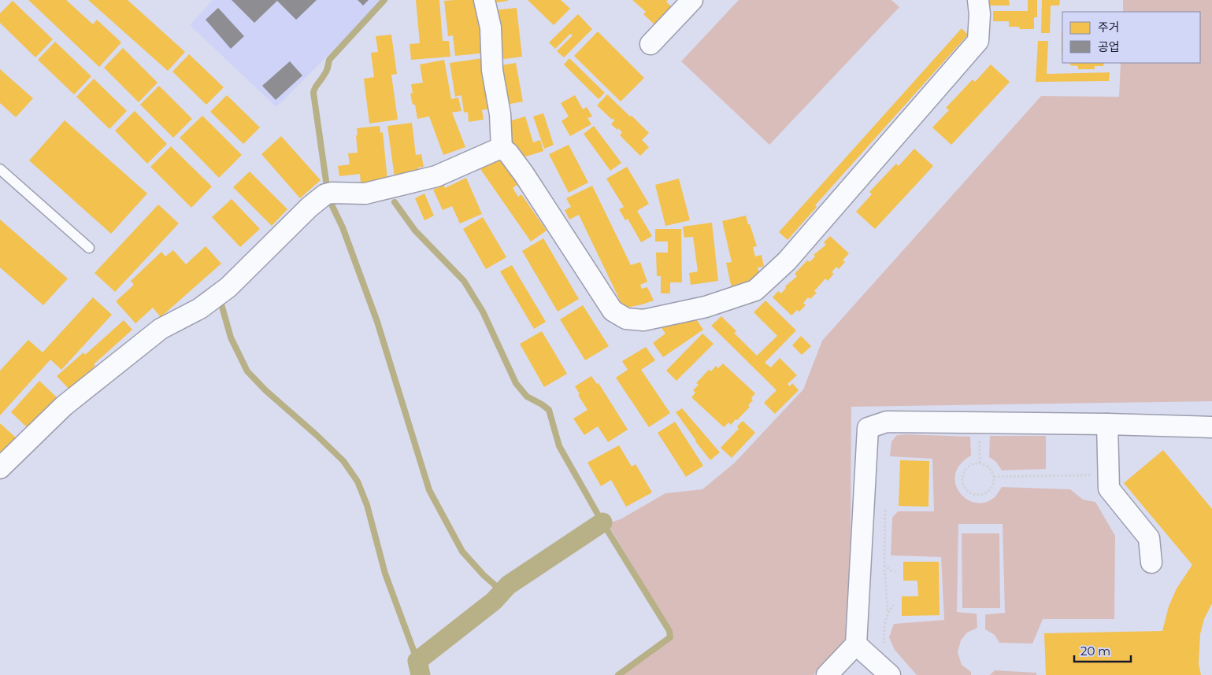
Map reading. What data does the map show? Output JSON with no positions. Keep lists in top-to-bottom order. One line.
{"legend":["주거","공업"],"scale_bar":"20 m"}
